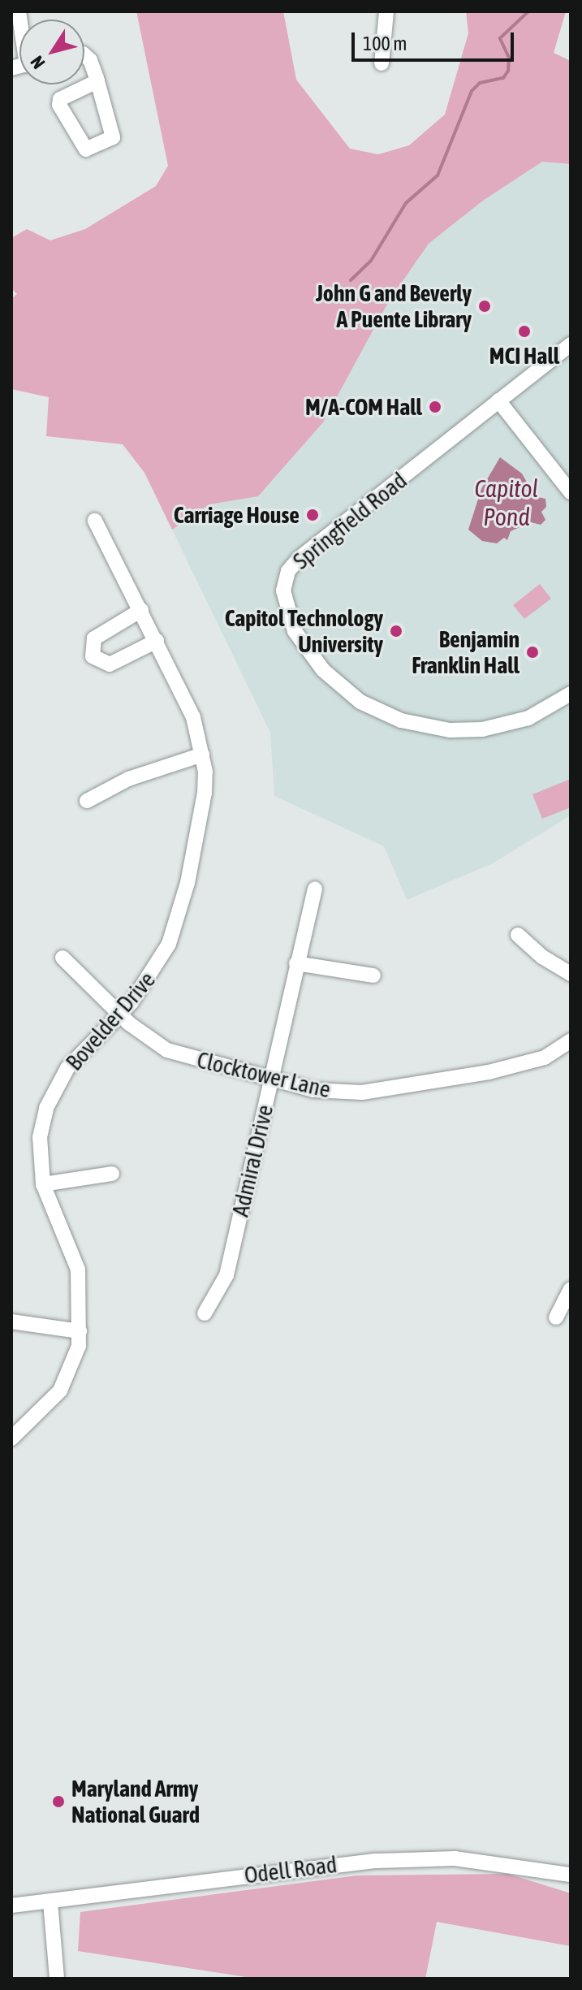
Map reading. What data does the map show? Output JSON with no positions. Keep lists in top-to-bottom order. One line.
{"streets":{"street":["Springfield Road","Bovelder Drive","Clocktower Lane","Admiral Drive","Odell Road"]},"crossings":[["Bovelder Drive","Clocktower Lane"],["Clocktower Lane","Admiral Drive"]],"water":["Capitol Pond"],"places":["John G and Beverly A Puente Library","MCI Hall","M/A-COM Hall","Carriage House","Capitol Technology University","Benjamin Franklin Hall","Maryland Army National Guard"],"scale_bar":"100 m","north":"bottom left"}
